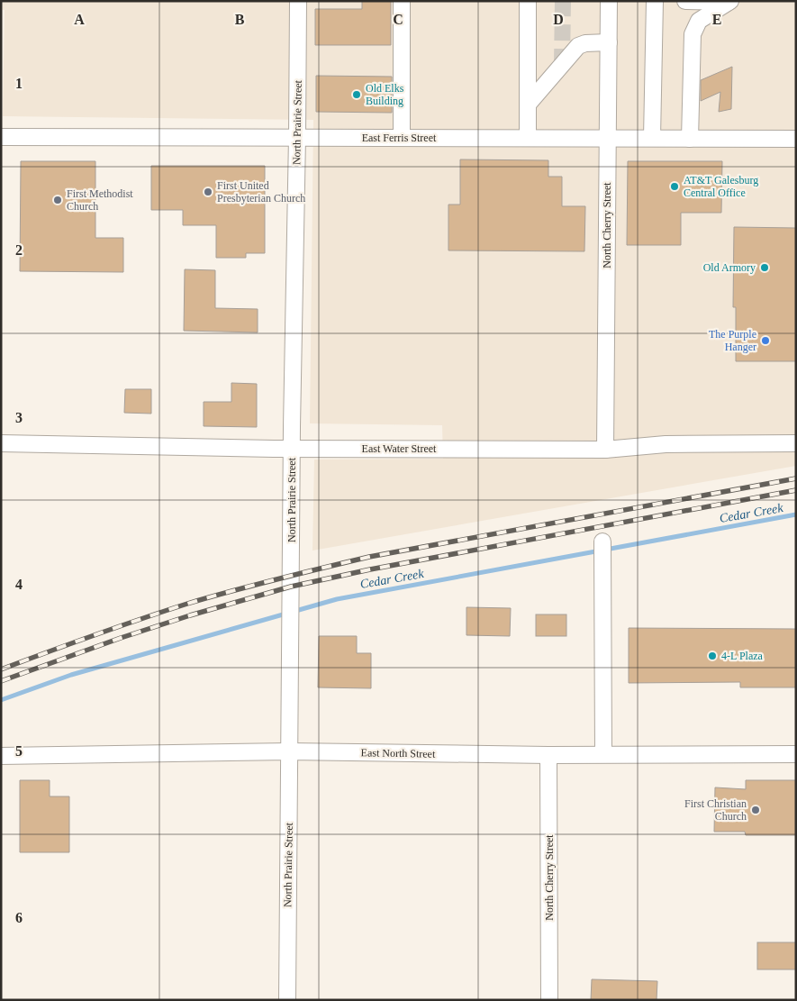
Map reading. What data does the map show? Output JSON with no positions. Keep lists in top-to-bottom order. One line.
{"streets":{"street":["North Prairie Street","East Ferris Street","North Cherry Street","East Water Street","East North Street"]},"crossings":[["North Prairie Street","East Ferris Street"],["North Prairie Street","East Water Street"],["North Prairie Street","East North Street"],["East Ferris Street","North Cherry Street"],["North Cherry Street","East Water Street"],["North Cherry Street","East North Street"]],"water":["Cedar Creek"],"places":["Old Elks Building","AT&T Galesburg Central Office","First United Presbyterian Church","First Methodist Church","Old Armory","The Purple Hanger","4-L Plaza","First Christian Church"],"grid":{"columns":["A","B","C","D","E"],"rows":["1","2","3","4","5","6"]}}
